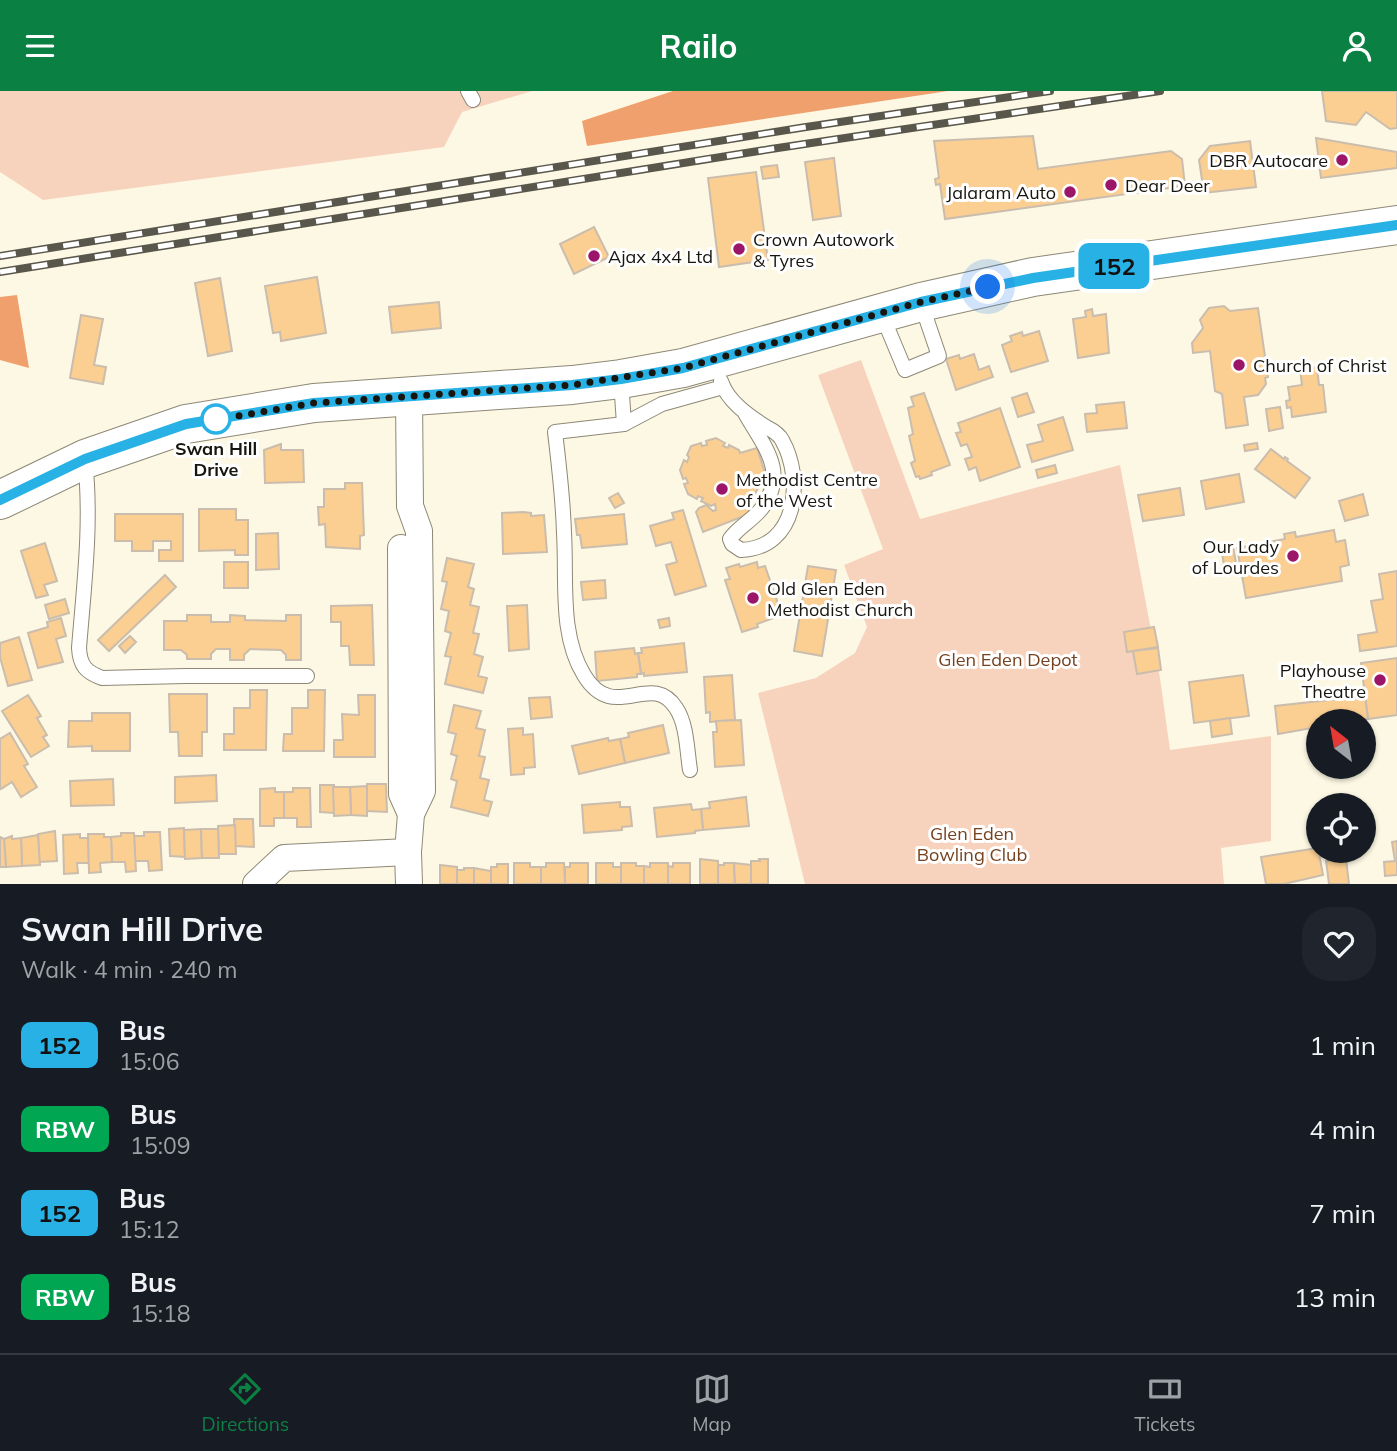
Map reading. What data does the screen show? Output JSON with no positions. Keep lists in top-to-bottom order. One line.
{"parks":["Glen Eden Depot","Glen Eden Bowling Club"],"places":["DBR Autocare","Dear Deer","Jalaram Auto","Crown Autowork & Tyres","Ajax 4x4 Ltd","Church of Christ","Swan Hill Drive","Methodist Centre of the West","Our Lady of Lourdes","Old Glen Eden Methodist Church","Playhouse Theatre"],"lines":["bus line 152"],"north":"top left","page":{"header":"Railo","on_map":"152","heading":["Swan Hill Drive","Walk · 4 min · 240 m"],"list":[{"mark":"152","name":"Bus","note":"15:06","value":"1 min"},{"mark":"RBW","name":"Bus","note":"15:09","value":"4 min"},{"mark":"152","name":"Bus","note":"15:12","value":"7 min"},{"mark":"RBW","name":"Bus","note":"15:18","value":"13 min"}],"tabs":["Directions","Map","Tickets"]}}
